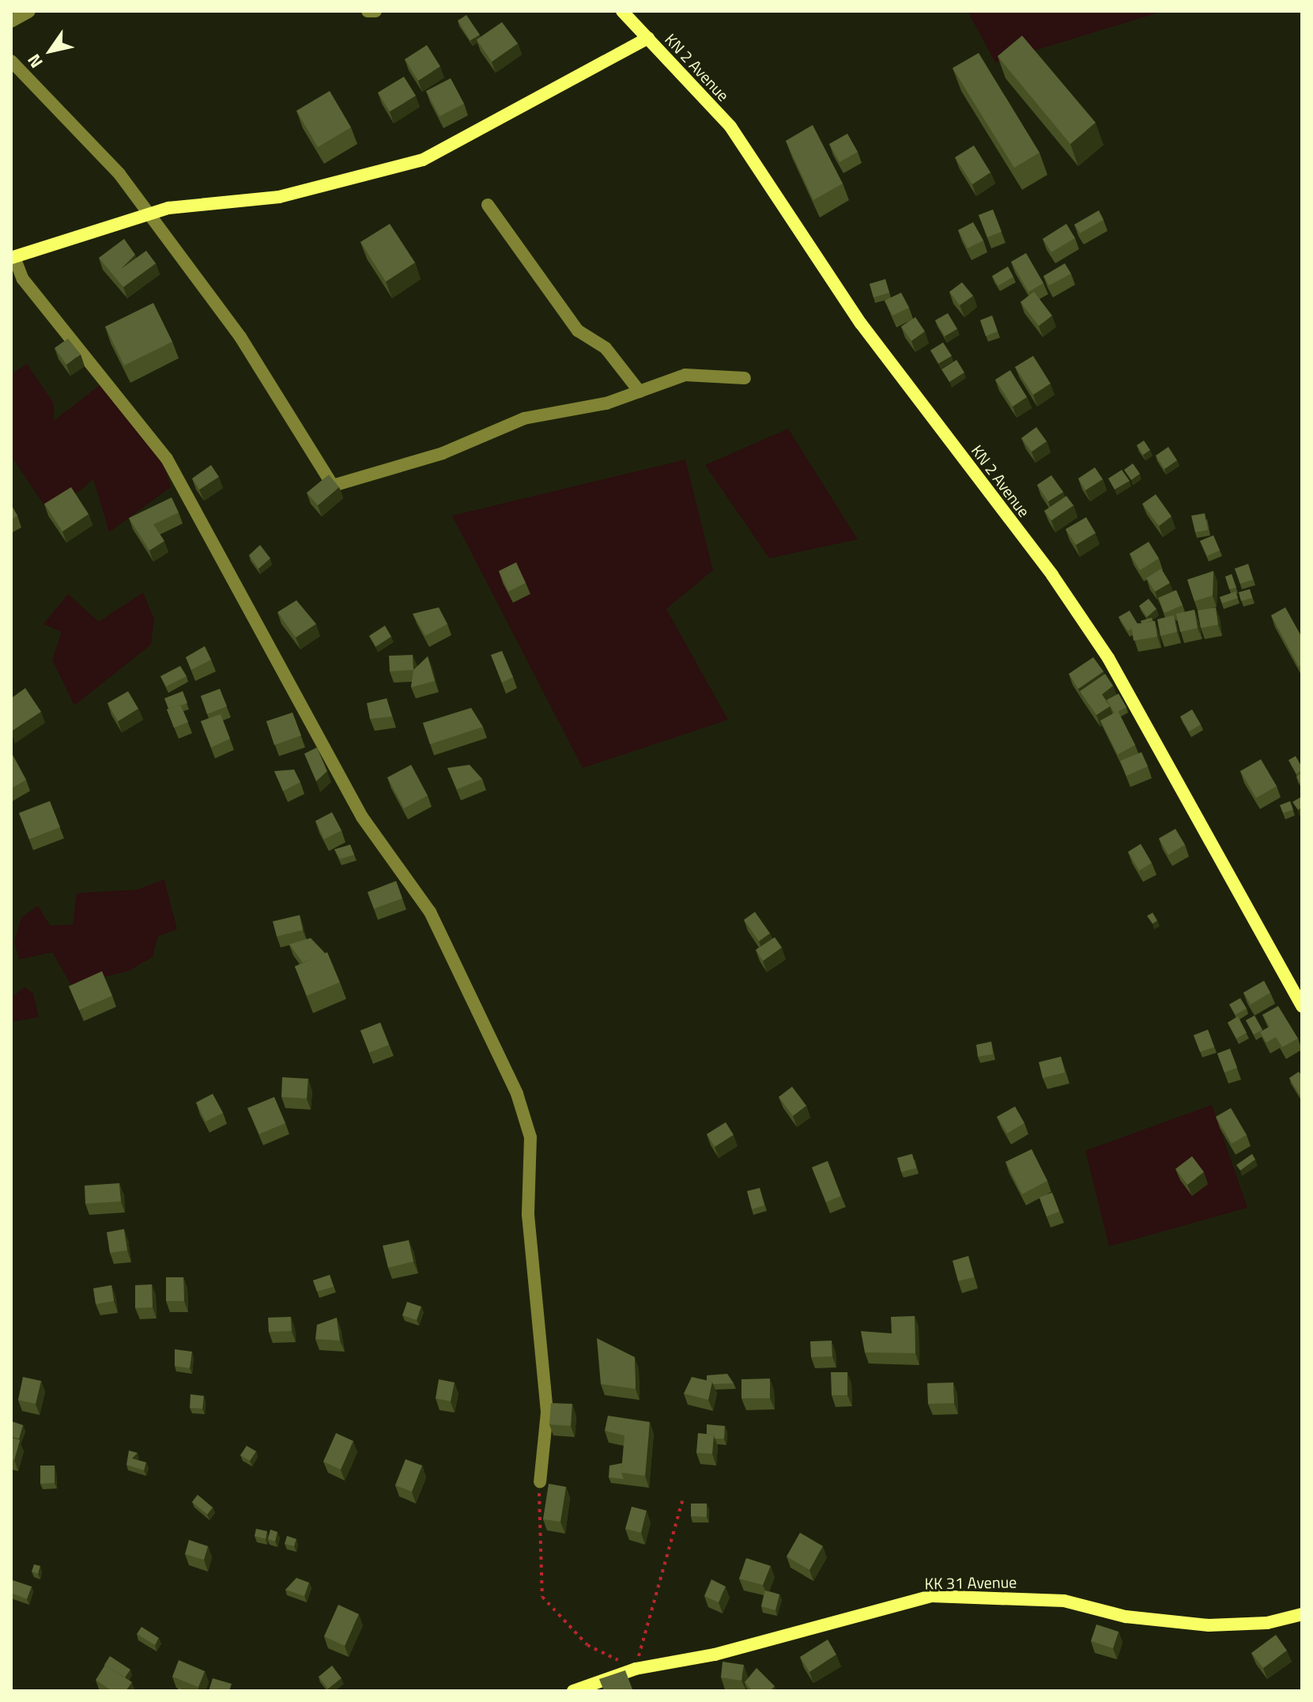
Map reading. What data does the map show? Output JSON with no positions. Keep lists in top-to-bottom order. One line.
{"streets":{"main road":["KN 2 Avenue","KK 31 Avenue"]},"north":"bottom left"}
